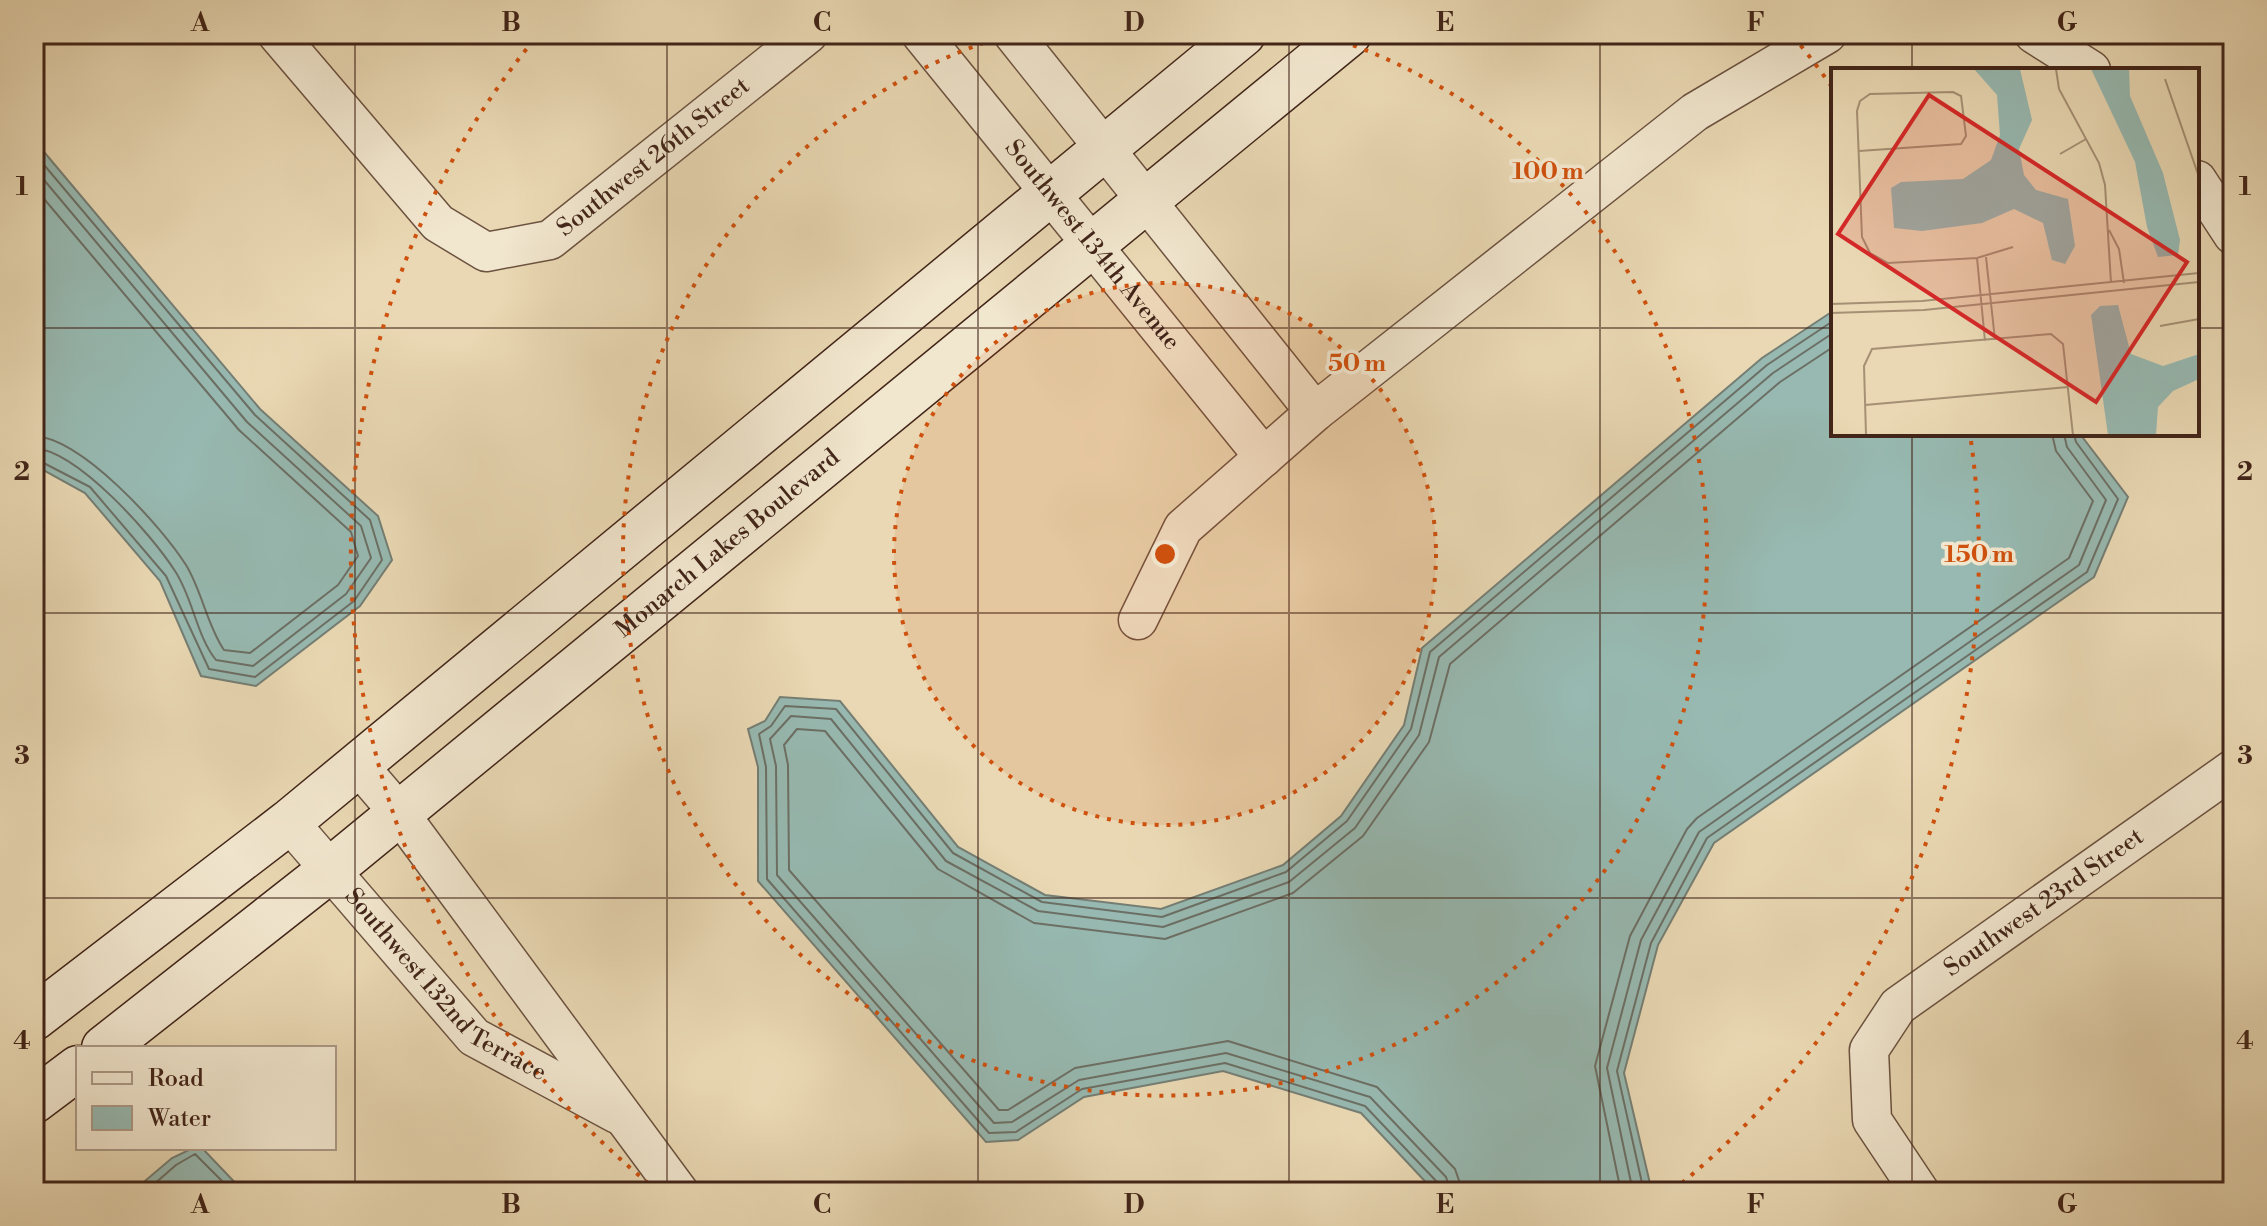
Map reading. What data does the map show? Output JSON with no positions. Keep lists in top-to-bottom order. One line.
{"streets":{"street":["Southwest 26th Street","Southwest 134th Avenue","Monarch Lakes Boulevard","Southwest 23rd Street","Southwest 132nd Terrace"]},"crossings":[["Southwest 134th Avenue","Monarch Lakes Boulevard"],["Monarch Lakes Boulevard","Southwest 132nd Terrace"]],"legend":["Road","Water"],"grid":{"columns":["A","B","C","D","E","F","G"],"rows":["1","2","3","4"]},"rings":["100 m","50 m","150 m"]}
